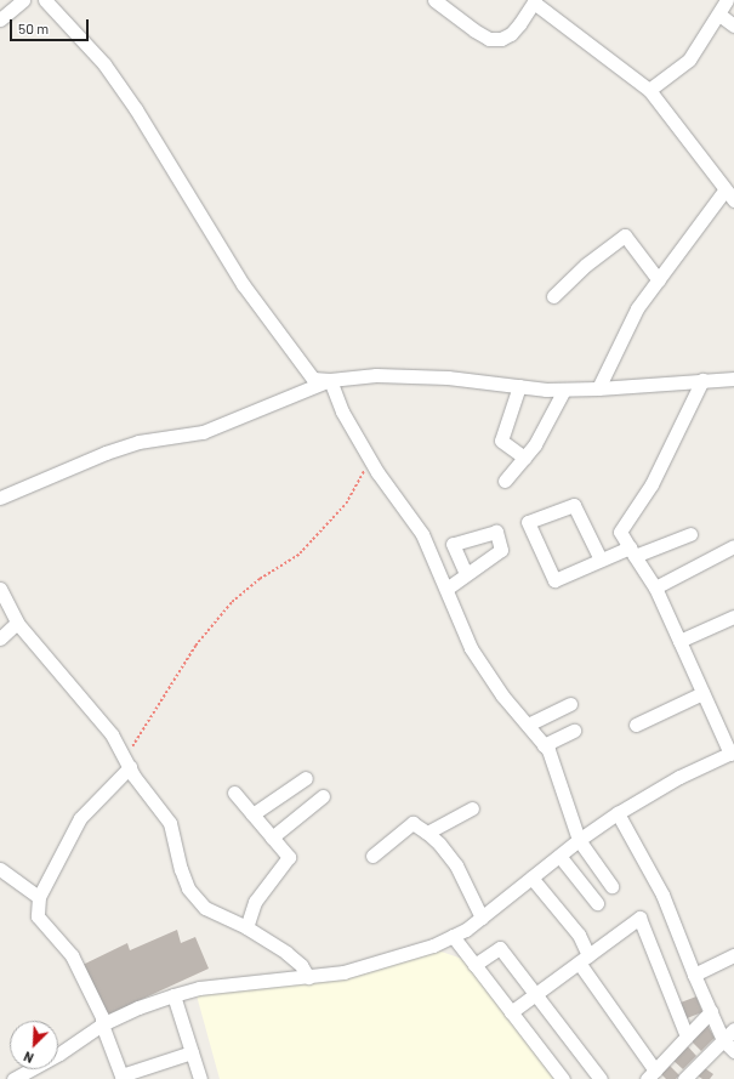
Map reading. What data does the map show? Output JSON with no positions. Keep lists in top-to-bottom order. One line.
{"scale_bar":"50 m","north":"bottom left"}
